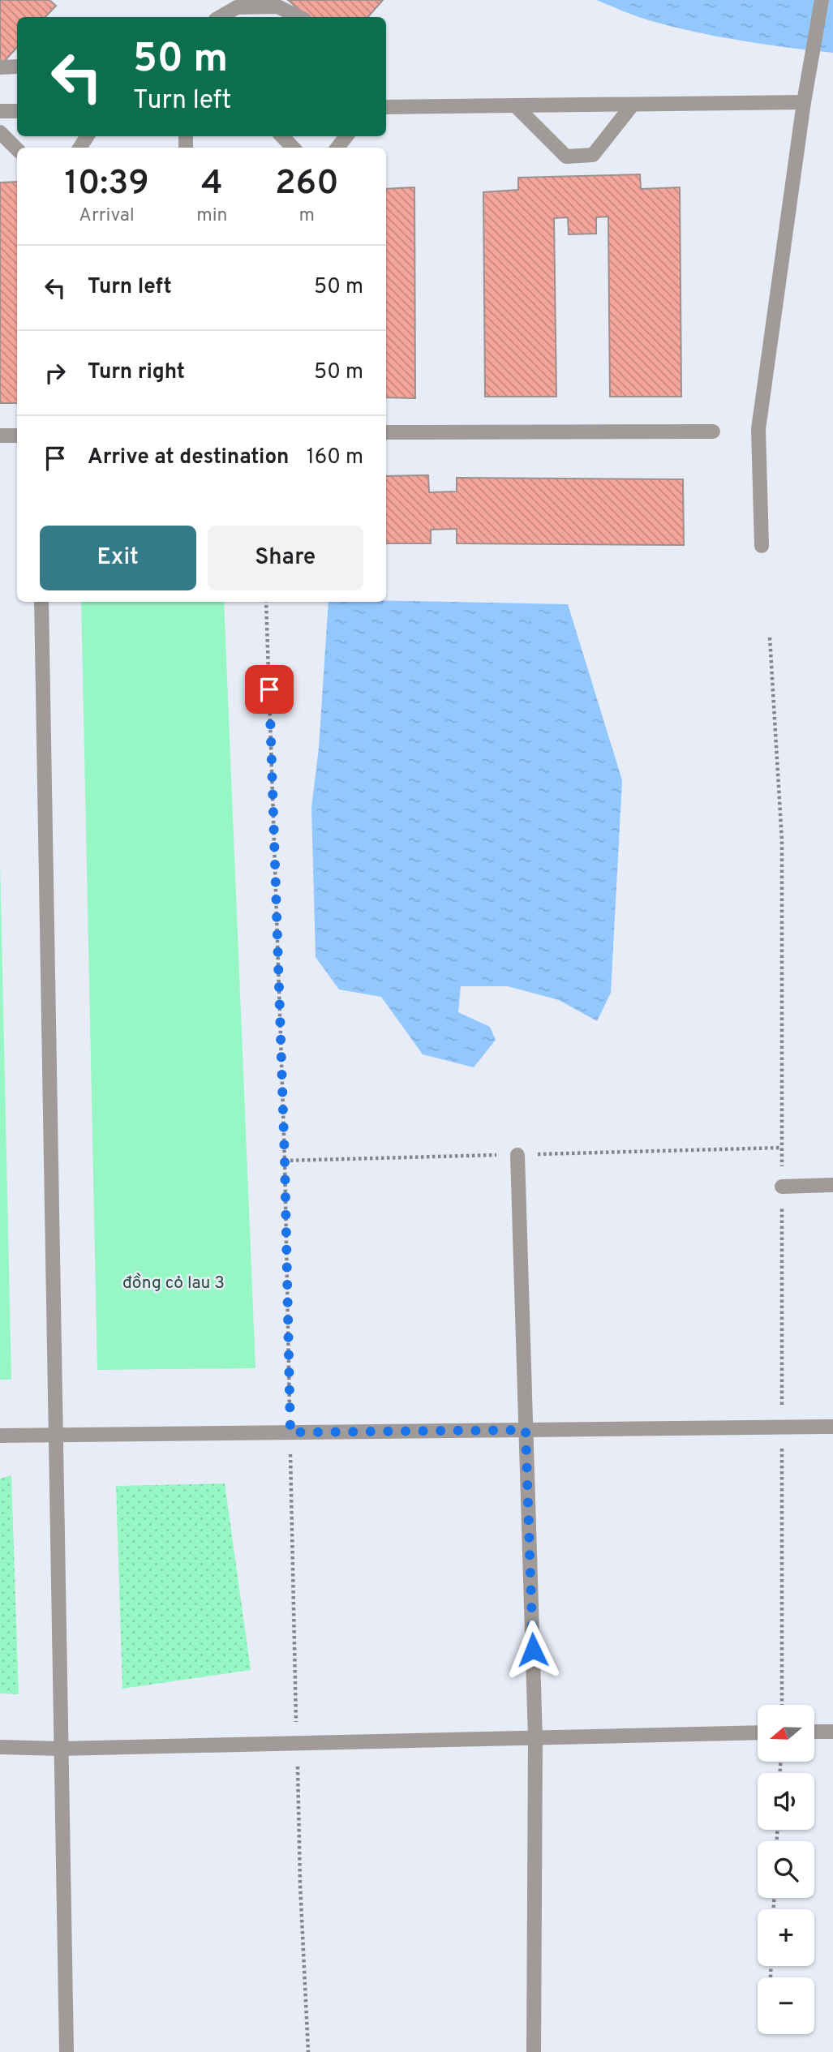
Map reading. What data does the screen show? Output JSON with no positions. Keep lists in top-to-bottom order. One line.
{"parks":["đồng cỏ lau 3"],"north":"left","page":{"turn":["50 m","Turn left"],"eta":["10:39","Arrival","4","min","260","m"],"list":[{"name":"Turn left","value":"50 m"},{"name":"Turn right","value":"50 m"},{"name":"Arrive at destination","value":"160 m"}],"buttons":["Exit","Share"],"map_buttons":["+","−"]}}
